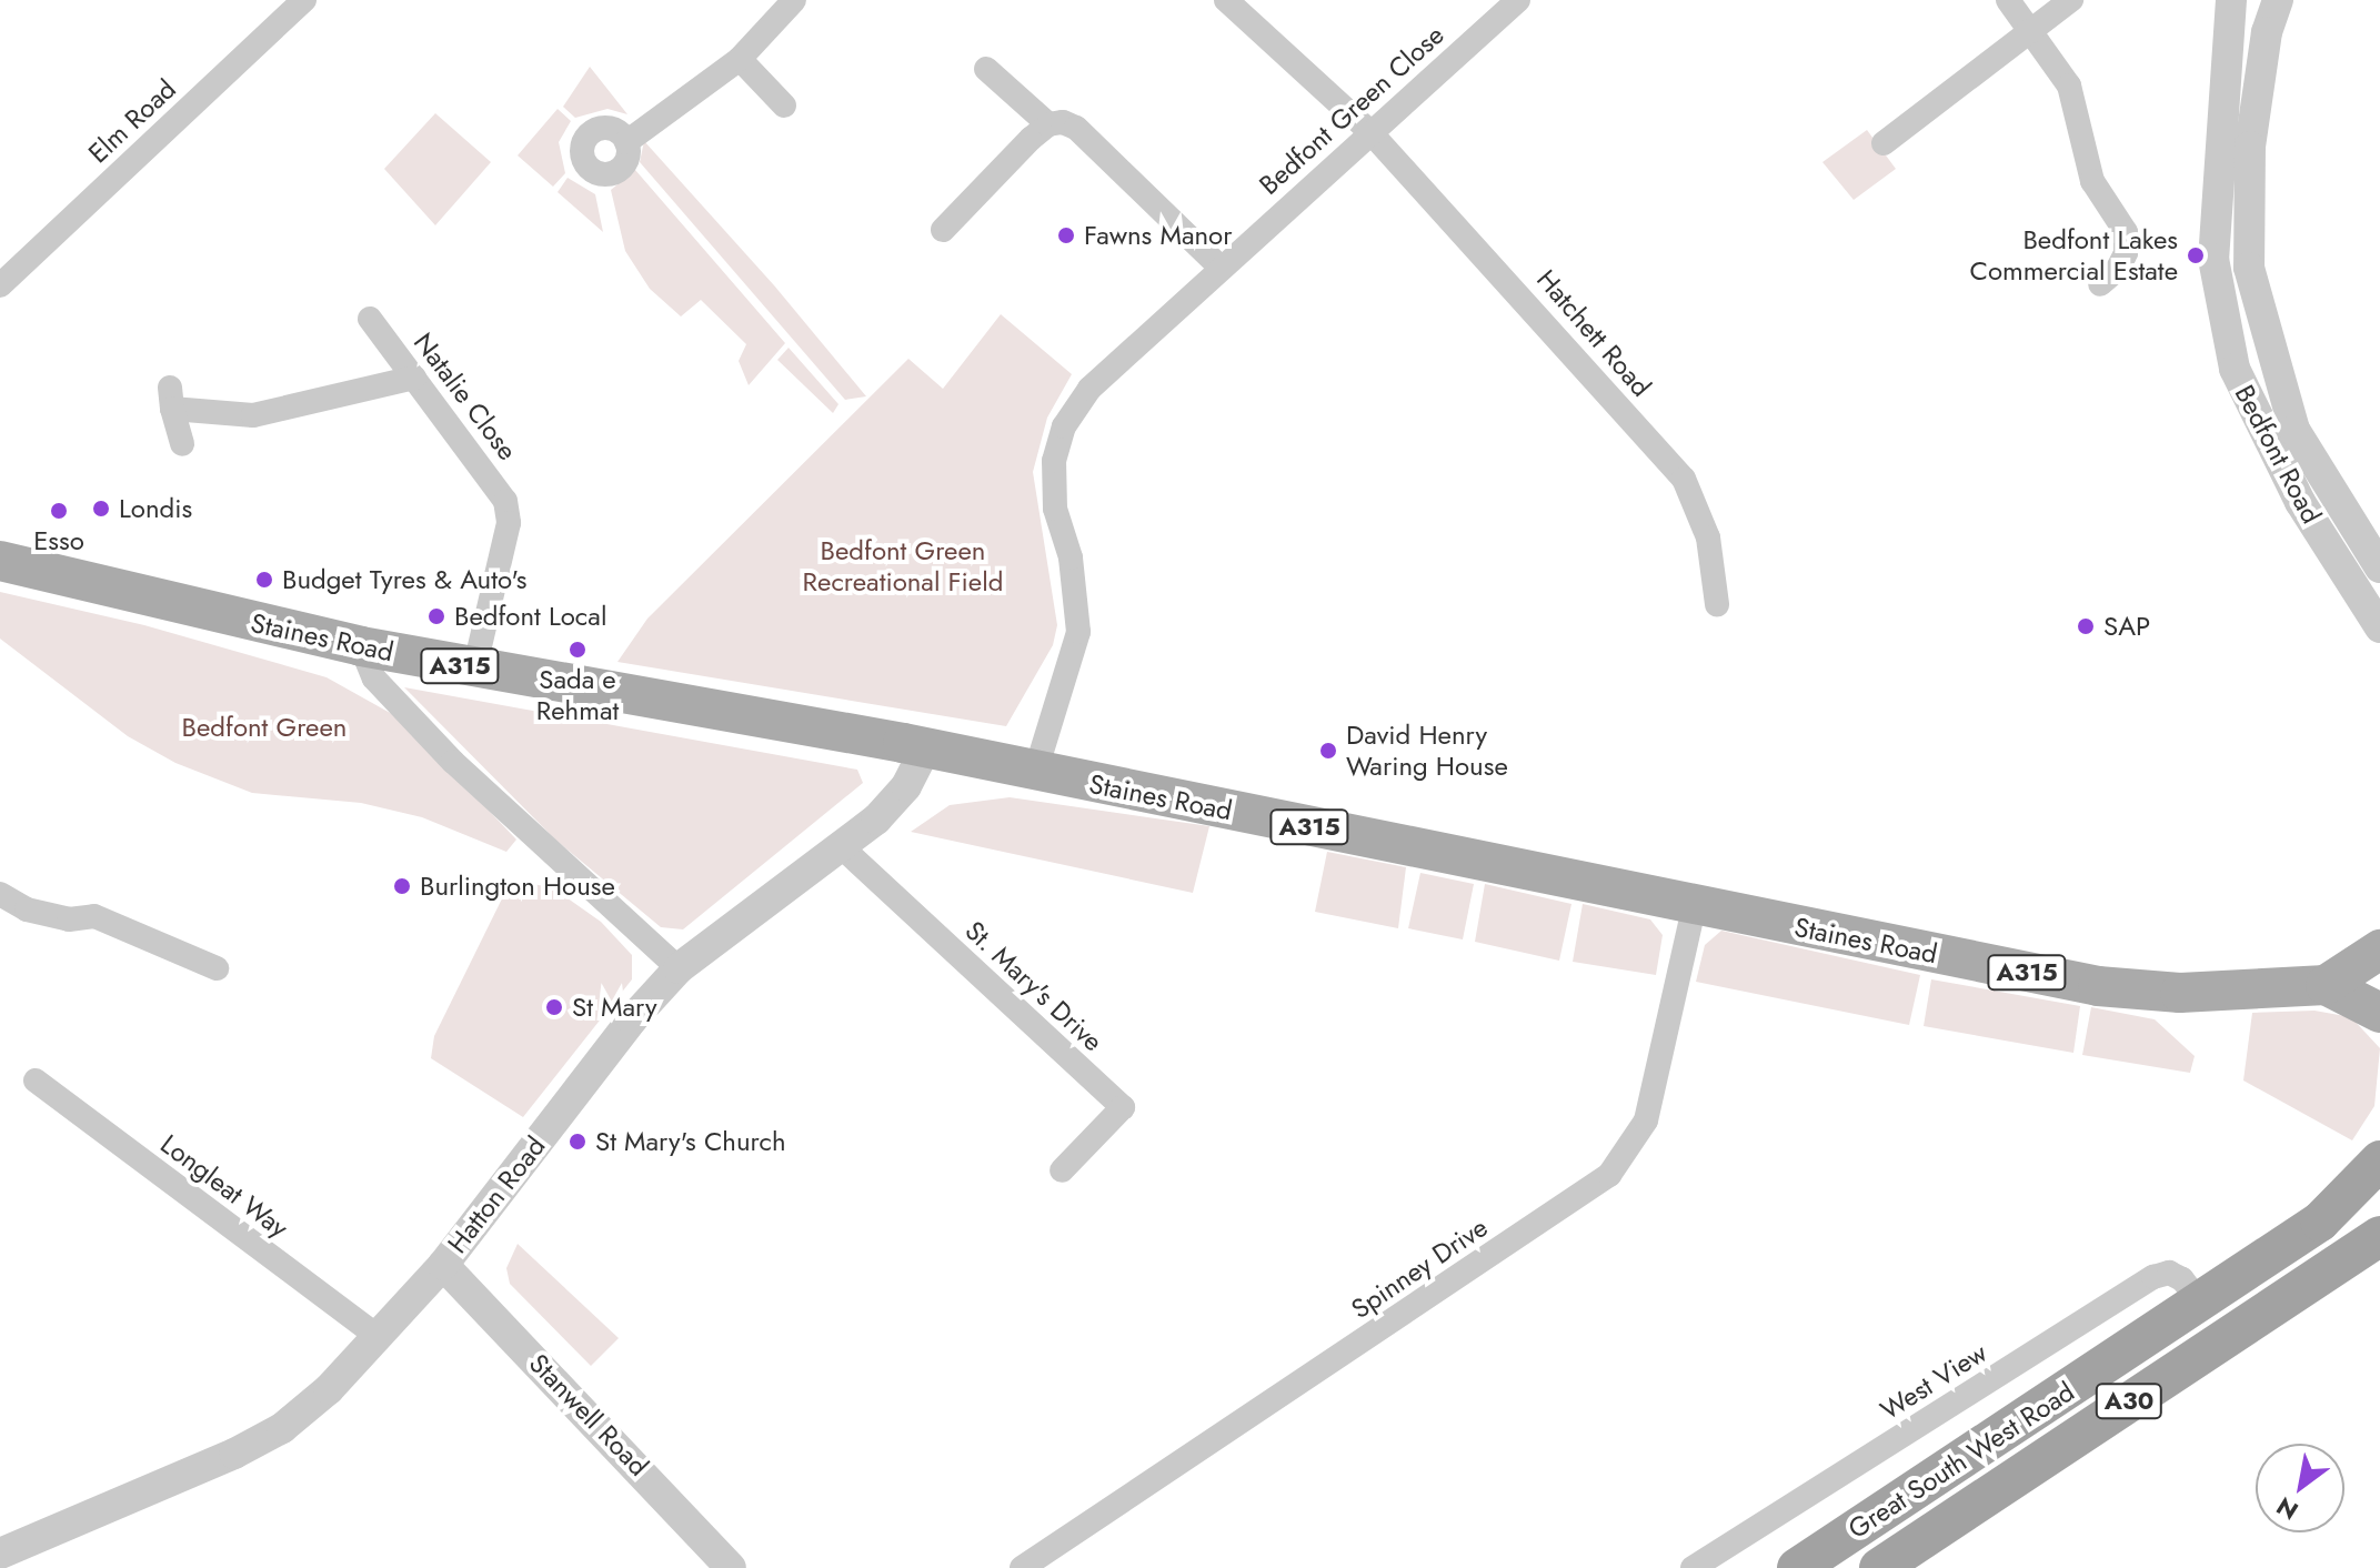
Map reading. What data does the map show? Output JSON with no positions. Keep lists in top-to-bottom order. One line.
{"streets":{"highway":["A30","Great South West Road"],"main road":["Staines Road","A315"],"street":["Bedfont Green Close","Elm Road","Hatchett Road","Natalie Close","Bedfont Road","St. Mary's Drive","Longleat Way","Hatton Road","Spinney Drive","West View","Stanwell Road"]},"crossings":[["Bedfont Green Close","Hatchett Road"],["Bedfont Green Close","Staines Road"],["Natalie Close","Staines Road"],["Staines Road","Hatton Road"],["Staines Road","Spinney Drive"],["St. Mary's Drive","Hatton Road"],["Longleat Way","Hatton Road"],["Hatton Road","Stanwell Road"],["West View","Great South West Road"]],"parks":["Bedfont Green Recreational Field","Bedfont Green"],"places":["Fawns Manor","Bedfont Lakes Commercial Estate","Londis","Esso","Budget Tyres & Auto's","Bedfont Local","SAP","Sada e Rehmat","David Henry Waring House","Burlington House","St Mary","St Mary's Church"],"north":"bottom left"}
